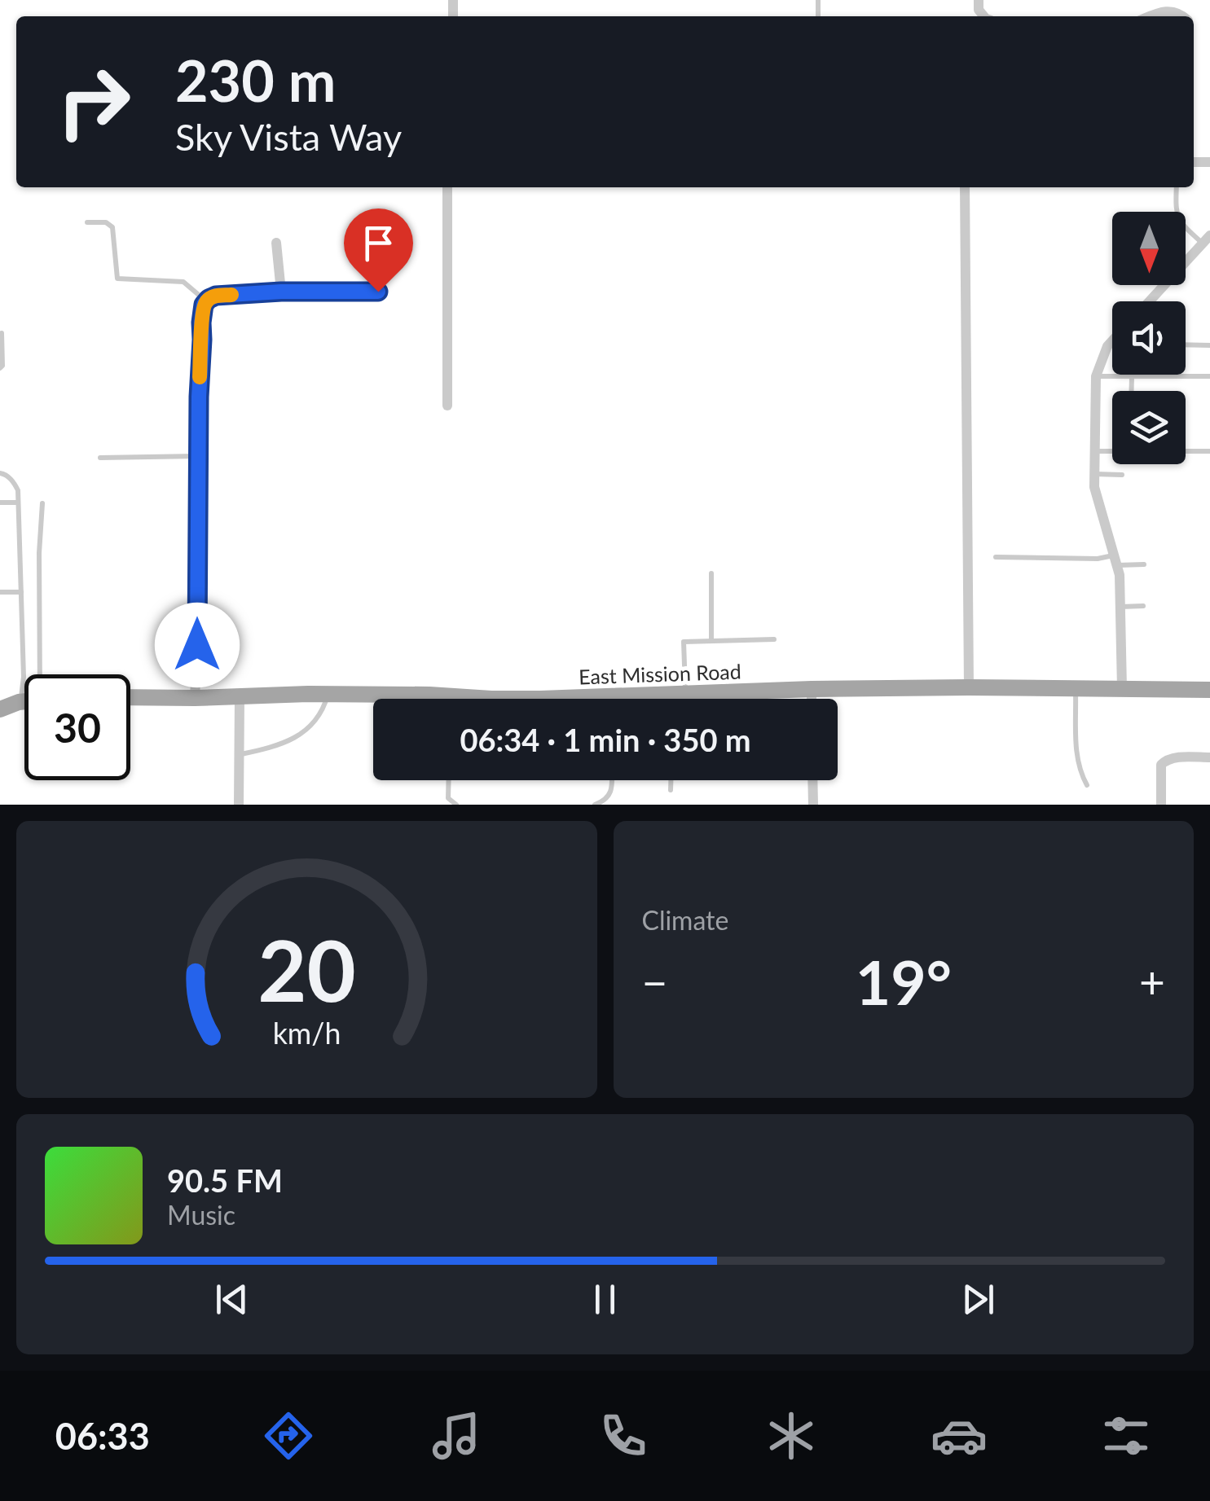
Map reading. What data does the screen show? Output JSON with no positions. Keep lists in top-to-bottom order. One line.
{"streets":{"main road":["East Mission Road"]},"north":"bottom","page":{"turn":["230 m","Sky Vista Way"],"limit":"30","trip":"06:34 · 1 min · 350 m","tile":"Climate","heat":["−","19°","+"],"song":["90.5 FM","Music"],"tabs":"06:33","gauge":["20","km/h"]}}
